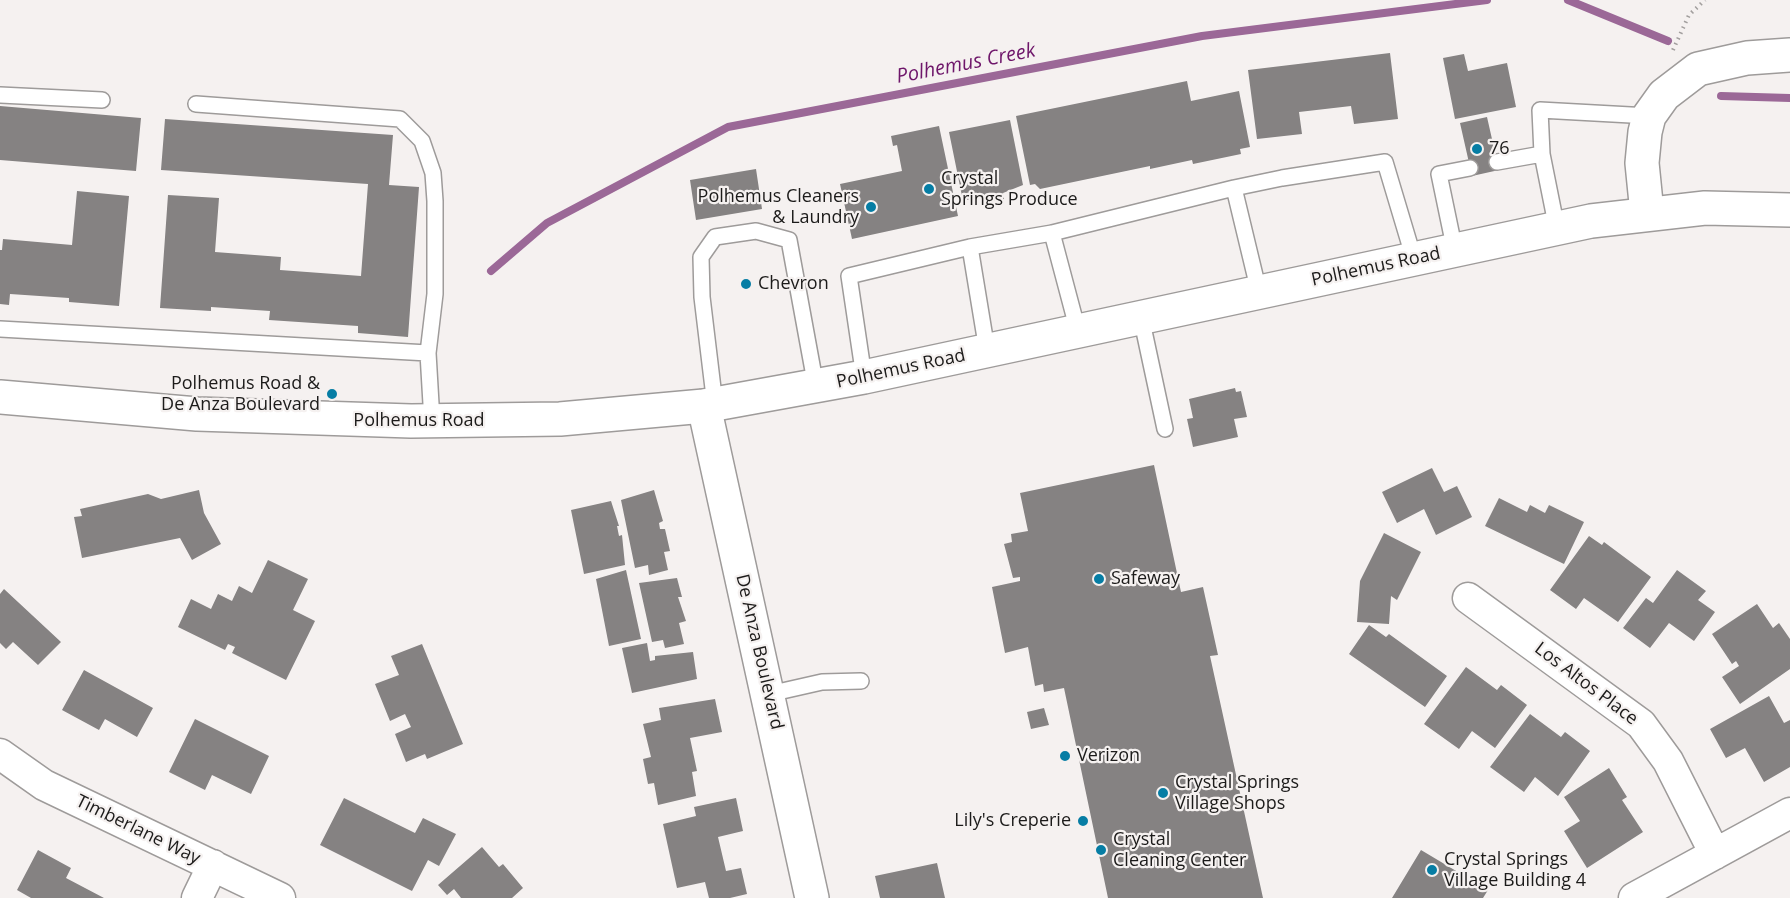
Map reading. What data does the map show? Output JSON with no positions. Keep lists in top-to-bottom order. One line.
{"streets":{"main road":["Polhemus Road","De Anza Boulevard"],"street":["Los Altos Place","Timberlane Way"]},"crossings":[["Polhemus Road","De Anza Boulevard"]],"water":["Polhemus Creek"],"places":["76","Crystal Springs Produce","Polhemus Cleaners & Laundry","Chevron","Polhemus Road & De Anza Boulevard","Safeway","Verizon","Crystal Springs Village Shops","Lily's Creperie","Crystal Cleaning Center","Crystal Springs Village Building 4"]}
